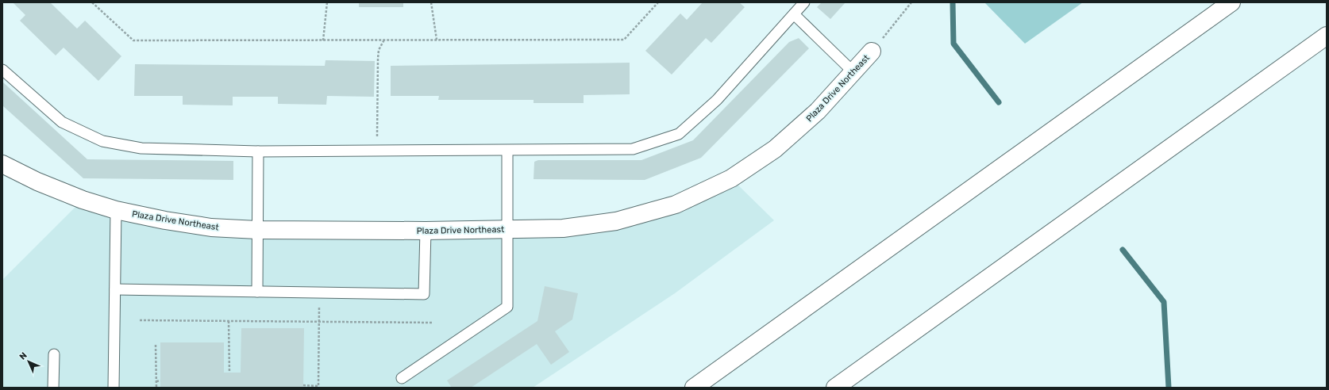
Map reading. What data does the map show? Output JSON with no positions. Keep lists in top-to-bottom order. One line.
{"streets":{"main road":["Plaza Drive Northeast"]},"north":"top left"}
